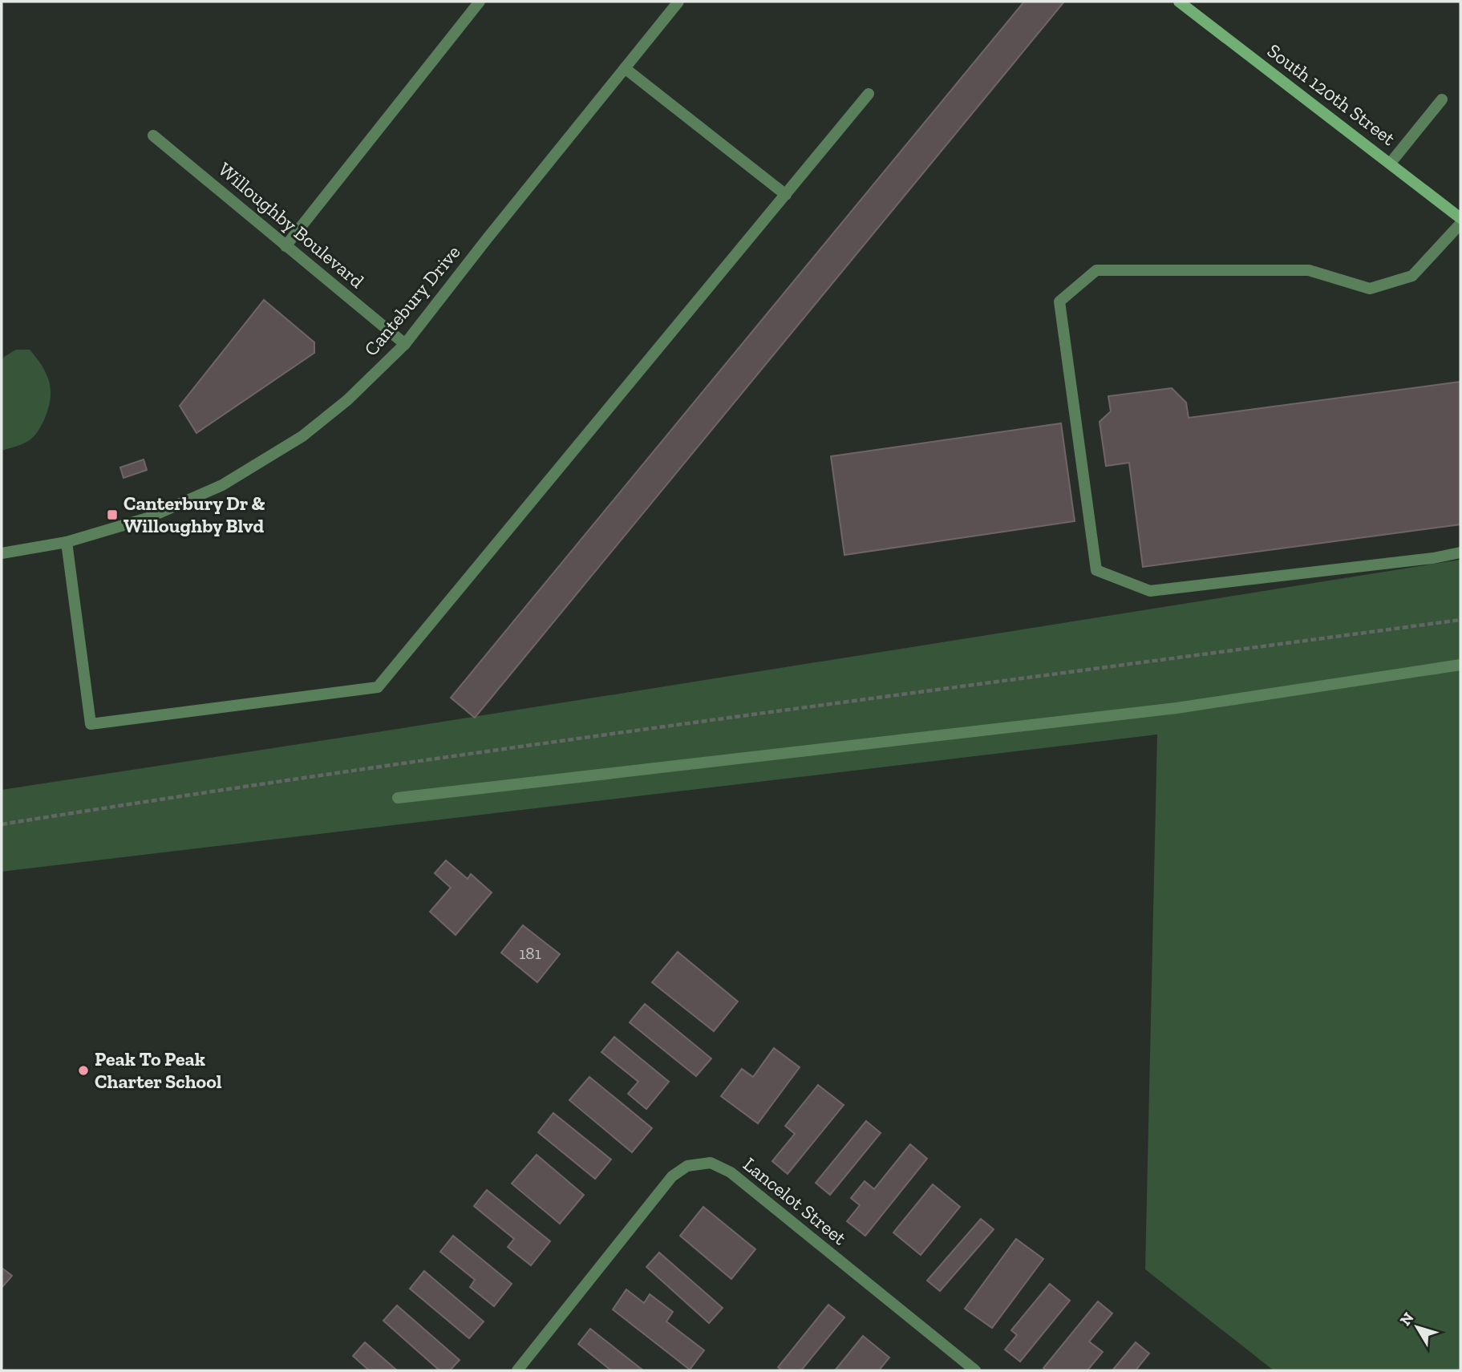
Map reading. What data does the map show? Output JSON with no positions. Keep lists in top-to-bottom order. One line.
{"streets":{"main road":["South 120th Street"],"street":["Willoughby Boulevard","Cantebury Drive","Lancelot Street"]},"crossings":[["Willoughby Boulevard","Cantebury Drive"]],"places":{"transit":["Canterbury Dr & Willoughby Blvd"],"other":["Peak To Peak Charter School"]},"house_numbers":["181"],"north":"top left"}
